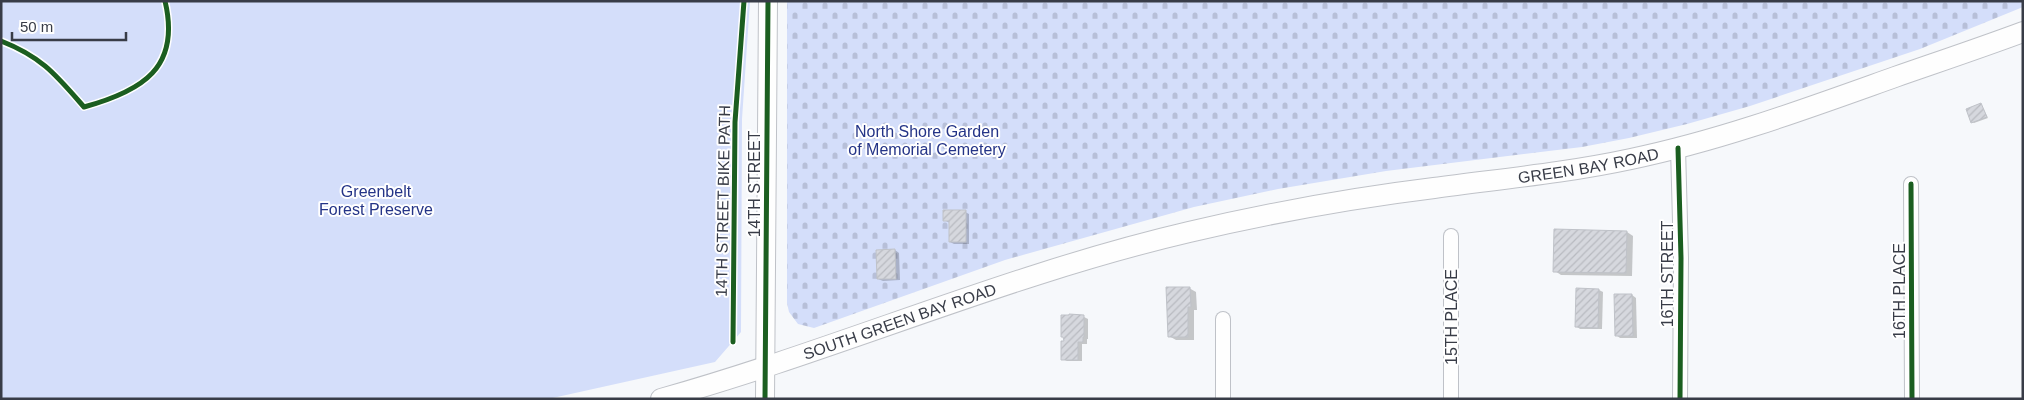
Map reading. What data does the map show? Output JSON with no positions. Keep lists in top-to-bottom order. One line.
{"streets":{"main road":["GREEN BAY ROAD","SOUTH GREEN BAY ROAD"],"street":["14TH STREET","16TH STREET","16TH PLACE","15TH PLACE"],"cycle path":["14TH STREET BIKE PATH"]},"crossings":[["GREEN BAY ROAD","16TH STREET"],["GREEN BAY ROAD","SOUTH GREEN BAY ROAD"],["14TH STREET","SOUTH GREEN BAY ROAD"]],"parks":["North Shore Garden of Memorial Cemetery","Greenbelt Forest Preserve"],"scale_bar":"50 m"}
